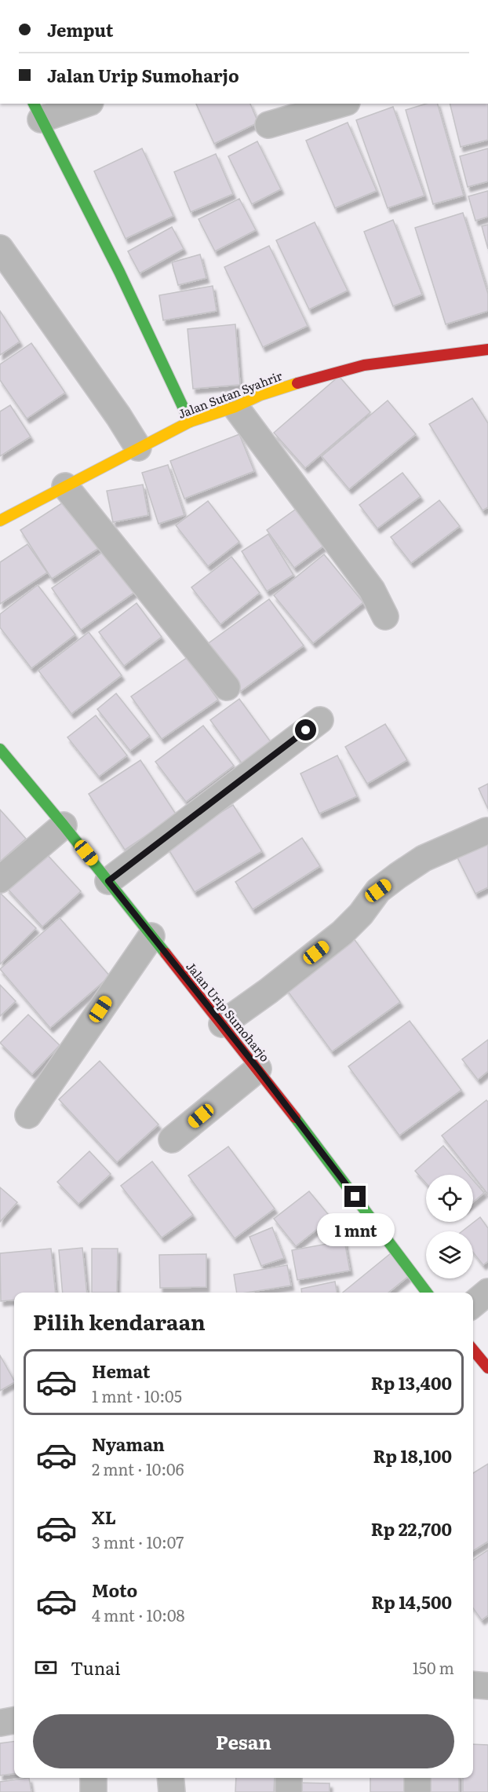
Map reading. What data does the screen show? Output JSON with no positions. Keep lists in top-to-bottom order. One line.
{"streets":{"street":["Jalan Sutan Syahrir","Jalan Urip Sumoharjo"]},"page":{"banner":["Jemput","Jalan Urip Sumoharjo"],"bubble":"1 mnt","heading":"Pilih kendaraan","list":[{"name":"Hemat","note":"1 mnt · 10:05","value":"Rp 13,400"},{"name":"Nyaman","note":"2 mnt · 10:06","value":"Rp 18,100"},{"name":"XL","note":"3 mnt · 10:07","value":"Rp 22,700"},{"name":"Moto","note":"4 mnt · 10:08","value":"Rp 14,500"}],"pay":["Tunai","150 m"],"buttons":"Pesan"}}
